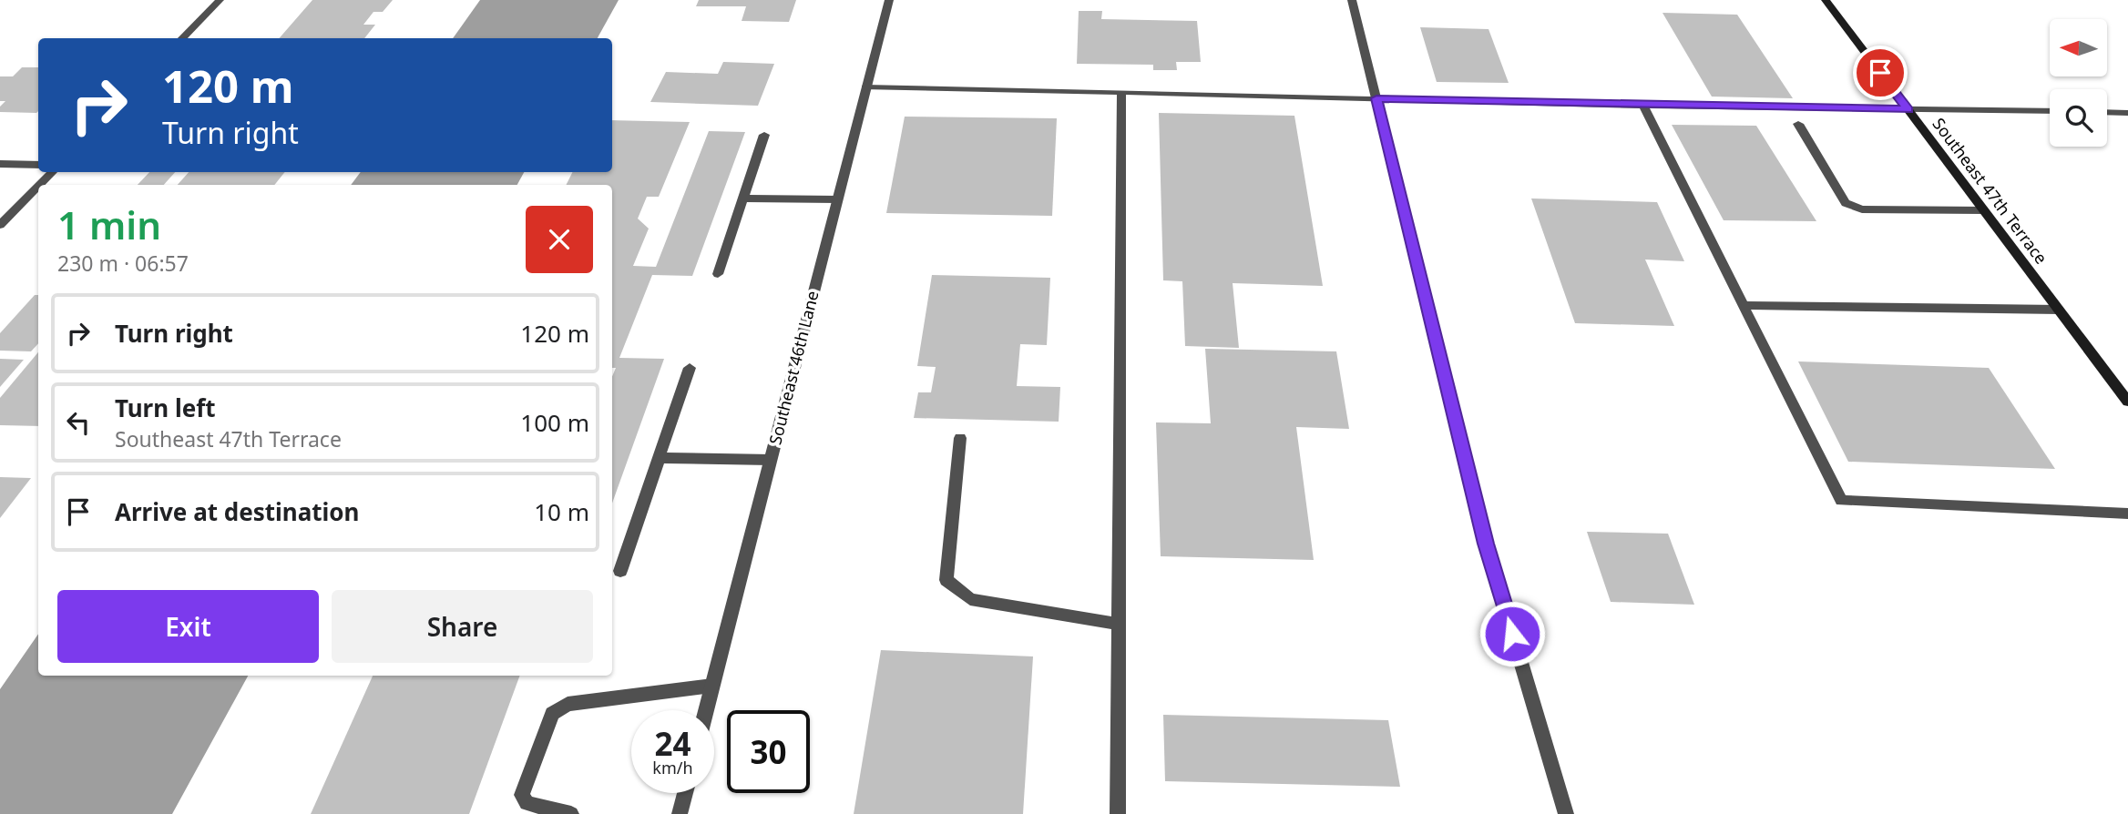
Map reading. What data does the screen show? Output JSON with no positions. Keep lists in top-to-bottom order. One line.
{"streets":{"street":["Southeast 47th Terrace","Southeast 46th Lane"]},"north":"left","page":{"turn":["120 m","Turn right"],"heading":["1 min","230 m · 06:57"],"list":[{"name":"Turn right","value":"120 m"},{"name":"Turn left","note":"Southeast 47th Terrace","value":"100 m"},{"name":"Arrive at destination","value":"10 m"}],"buttons":["Exit","Share"],"speed":"24 km/h","limit":"30"}}
